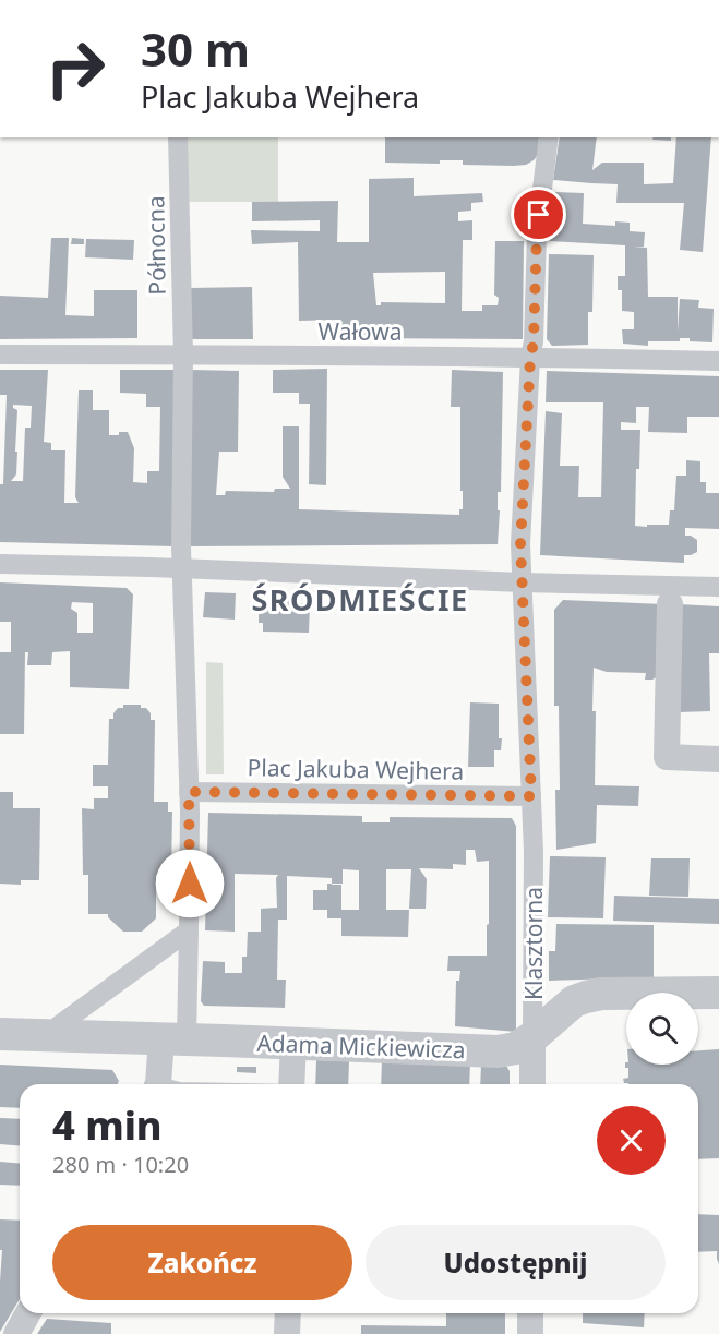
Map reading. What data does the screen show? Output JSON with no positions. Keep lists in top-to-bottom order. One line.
{"streets":{"street":["Północna","Wałowa","Plac Jakuba Wejhera","Klasztorna","Adama Mickiewicza"]},"crossings":[["Północna","Wałowa"],["Plac Jakuba Wejhera","Klasztorna"],["Klasztorna","Adama Mickiewicza"]],"districts":["ŚRÓDMIEŚCIE"],"page":{"turn":["30 m","Plac Jakuba Wejhera"],"heading":["4 min","280 m · 10:20"],"buttons":["Zakończ","Udostępnij"]}}
